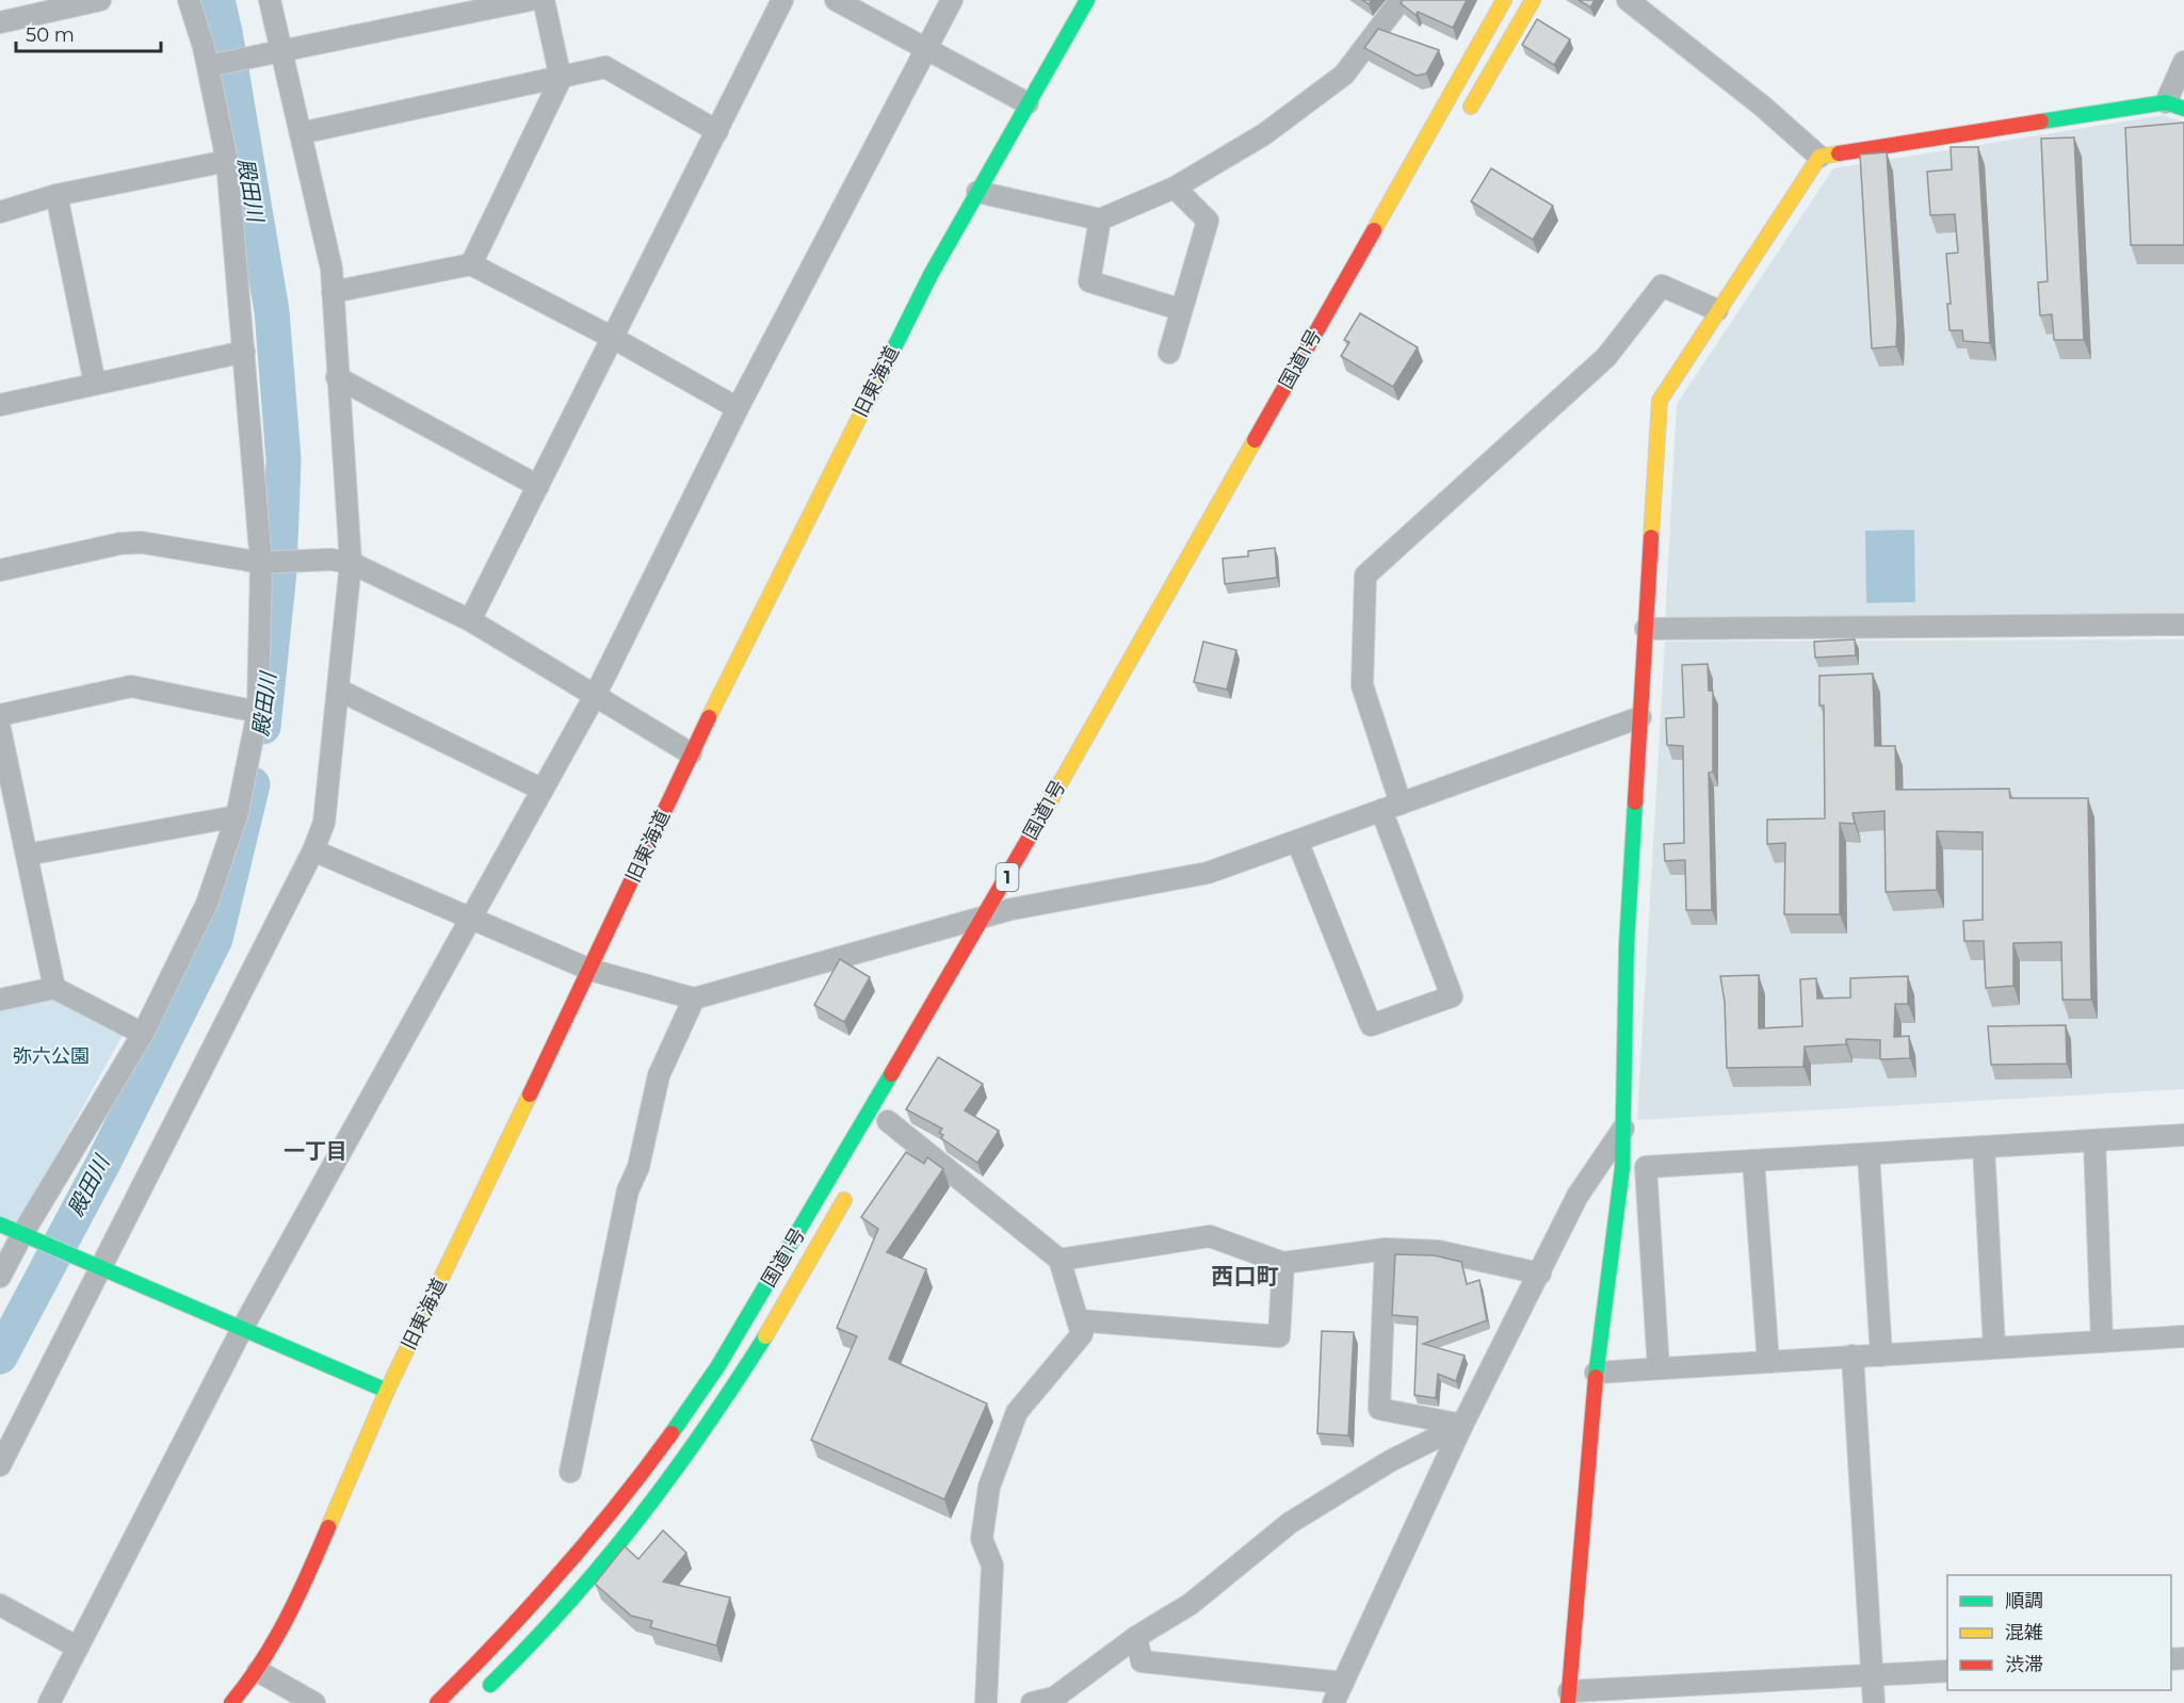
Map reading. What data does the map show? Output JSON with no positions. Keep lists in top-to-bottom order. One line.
{"streets":{"main road":["国道1号","旧東海道","1"]},"districts":["一丁目","西口町"],"water":["殿田川"],"parks":["弥六公園"],"legend":["順調","混雑","渋滞"],"scale_bar":"50 m"}
